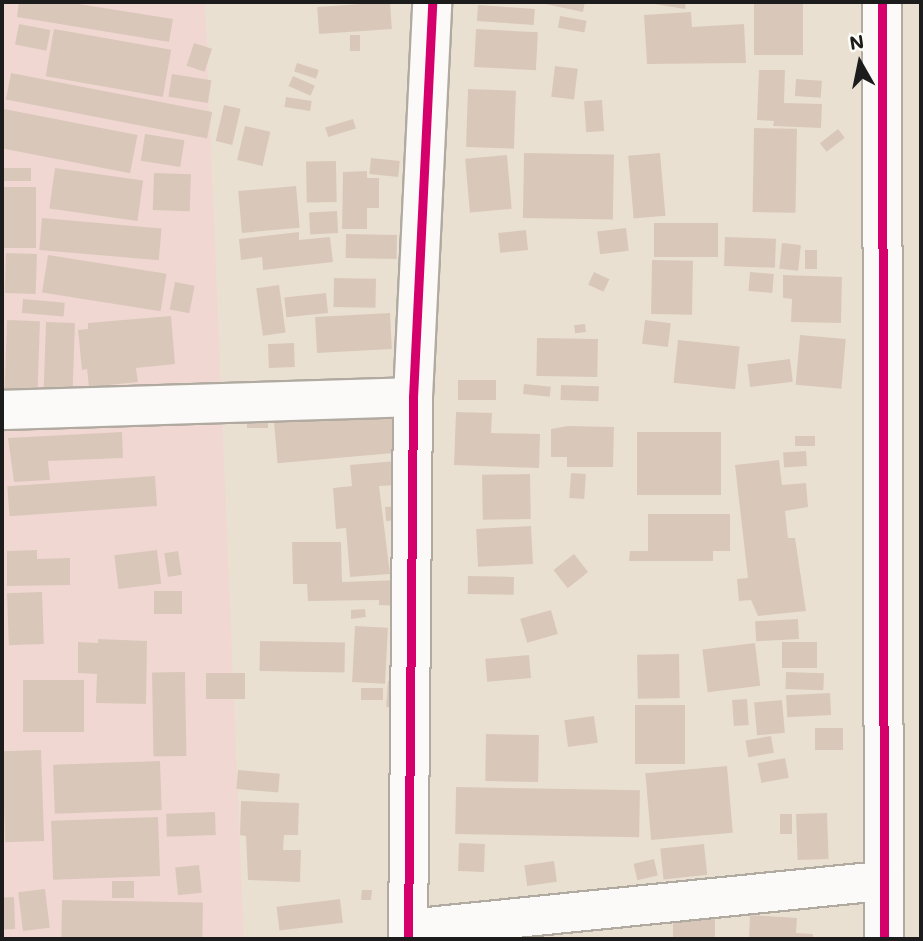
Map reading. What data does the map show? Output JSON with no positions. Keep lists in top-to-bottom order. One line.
{"north":"top"}
